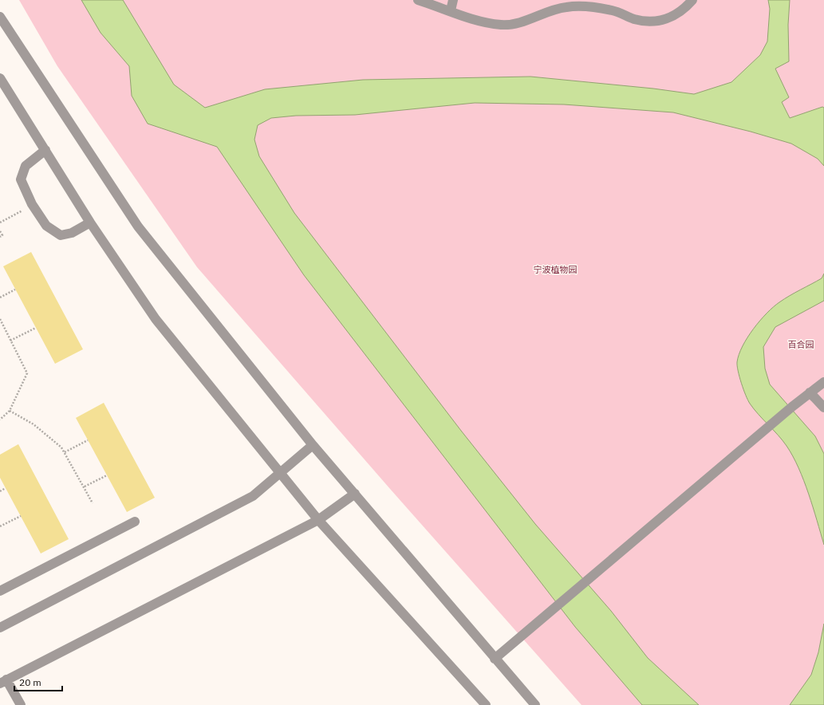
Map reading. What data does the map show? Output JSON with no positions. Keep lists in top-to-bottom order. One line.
{"parks":["宁波植物园","百合园"],"scale_bar":"20 m"}
